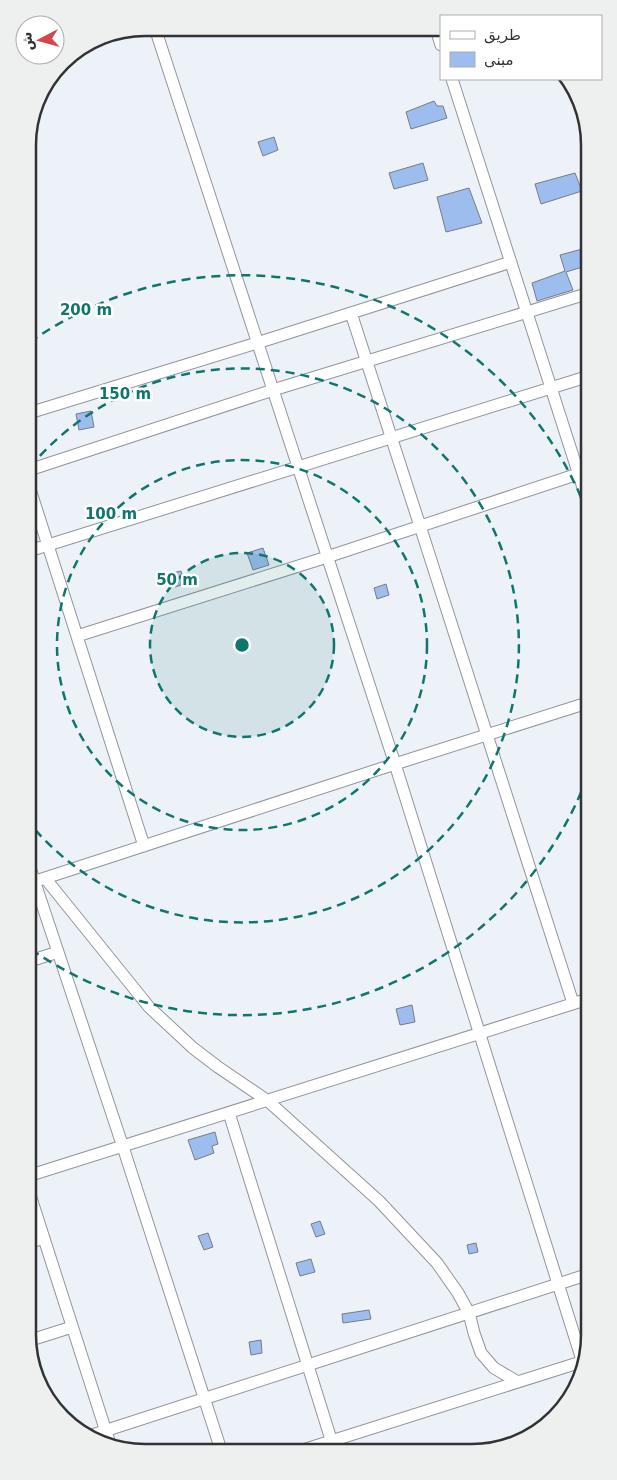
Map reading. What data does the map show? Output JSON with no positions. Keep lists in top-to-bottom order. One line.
{"legend":["طريق","مبنى"],"north":"left","rings":["200 m","150 m","100 m","50 m"]}
